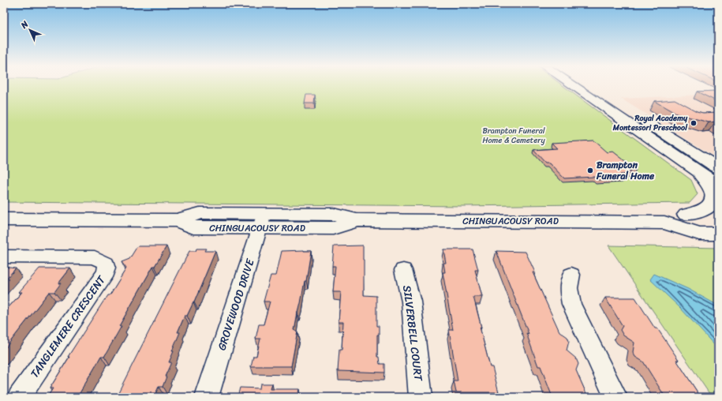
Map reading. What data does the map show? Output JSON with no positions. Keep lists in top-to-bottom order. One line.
{"streets":{"main road":["CHINGUACOUSY ROAD"],"street":["GROVEWOOD DRIVE","TANGLEMERE CRESCENT","SILVERBELL COURT"]},"crossings":[["CHINGUACOUSY ROAD","GROVEWOOD DRIVE"]],"parks":["Brampton Funeral Home & Cemetery"],"places":["Royal Academy Montessori Preschool","Brampton Funeral Home"],"north":"top left"}
